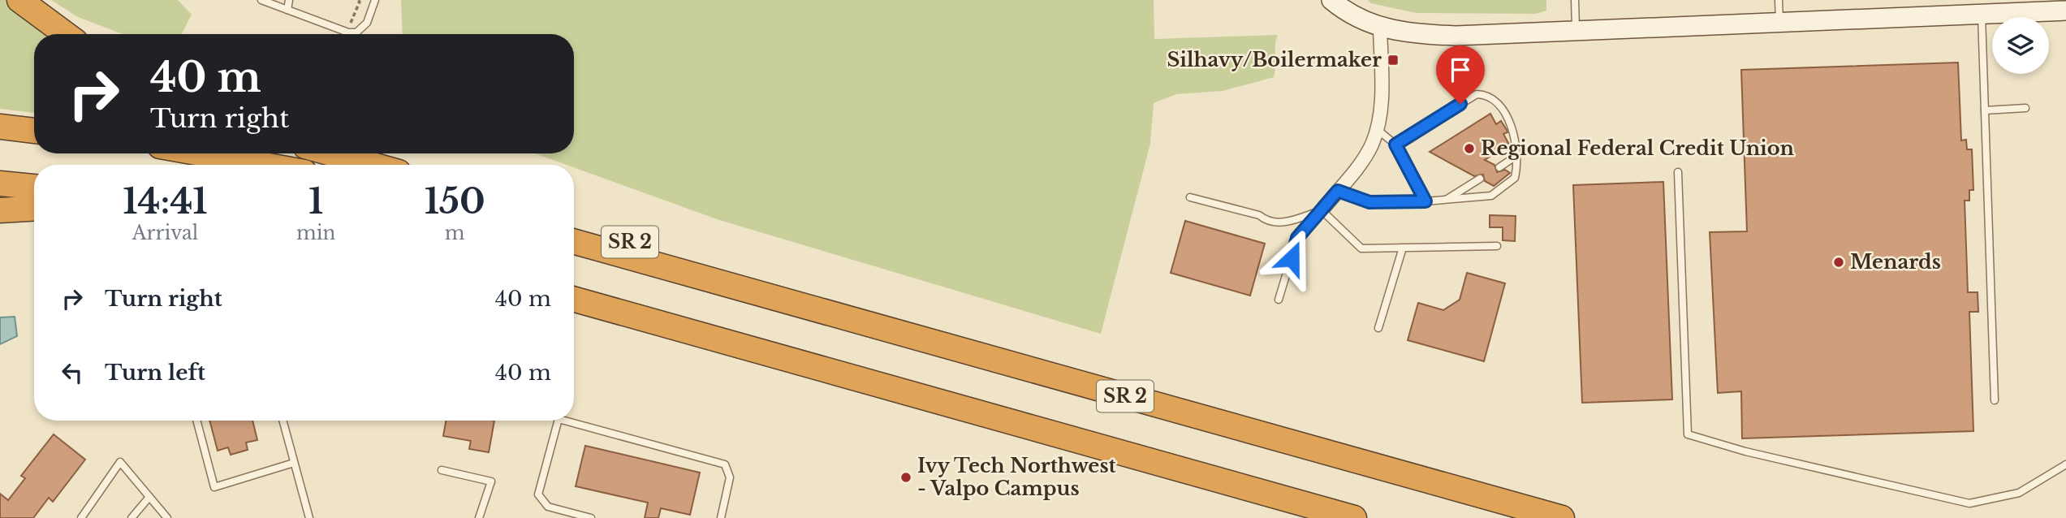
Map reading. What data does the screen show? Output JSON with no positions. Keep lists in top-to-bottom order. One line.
{"streets":{"highway":["SR 2"]},"places":{"transit":["Silhavy/Boilermaker"],"other":["Regional Federal Credit Union","Menards","Ivy Tech Northwest - Valpo Campus"]},"page":{"turn":["40 m","Turn right"],"eta":["14:41","Arrival","1","min","150","m"],"list":[{"name":"Turn right","value":"40 m"},{"name":"Turn left","value":"40 m"}]}}
